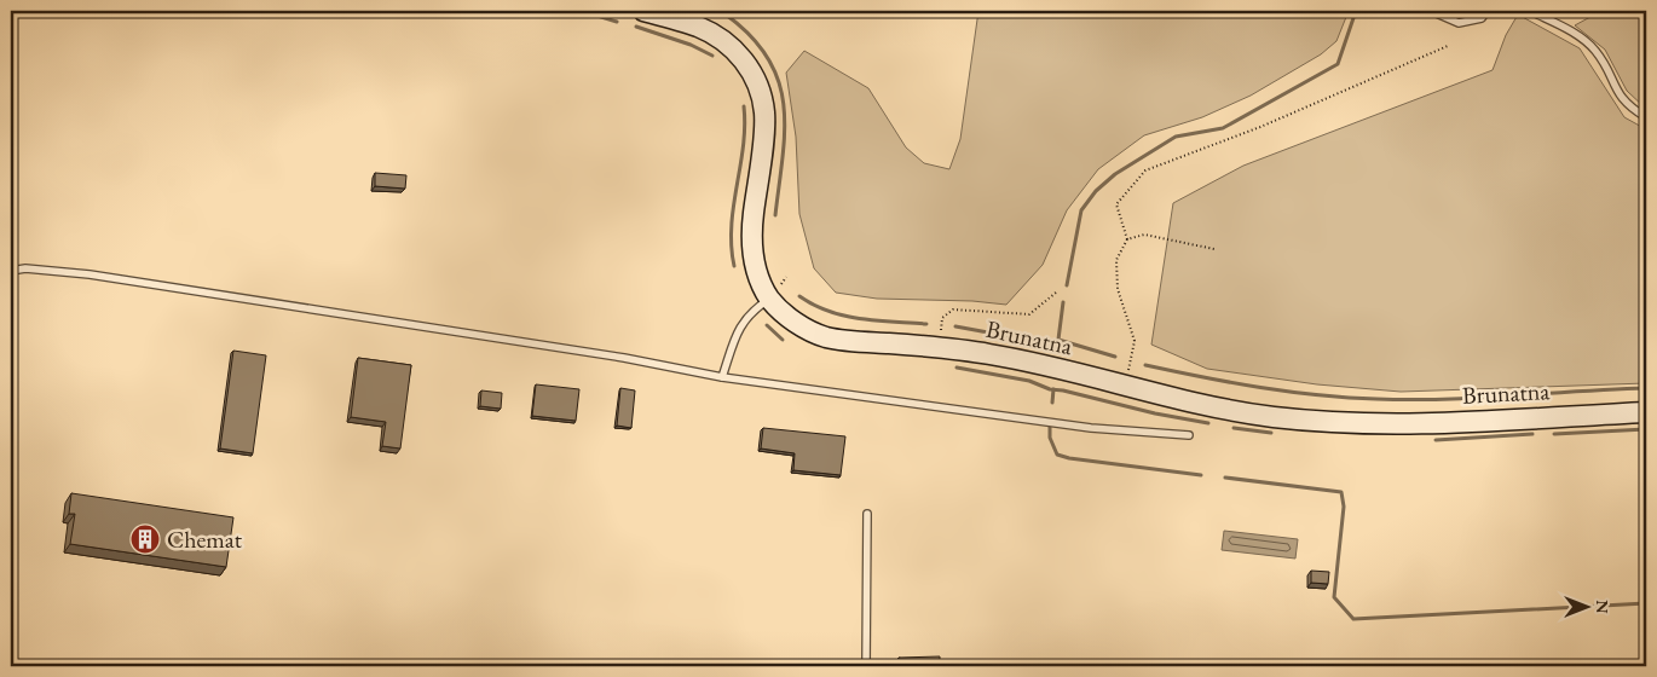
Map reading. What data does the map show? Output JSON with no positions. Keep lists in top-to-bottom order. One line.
{"streets":{"street":["Brunatna"]},"places":{"building":["Chemat"]},"north":"right"}
